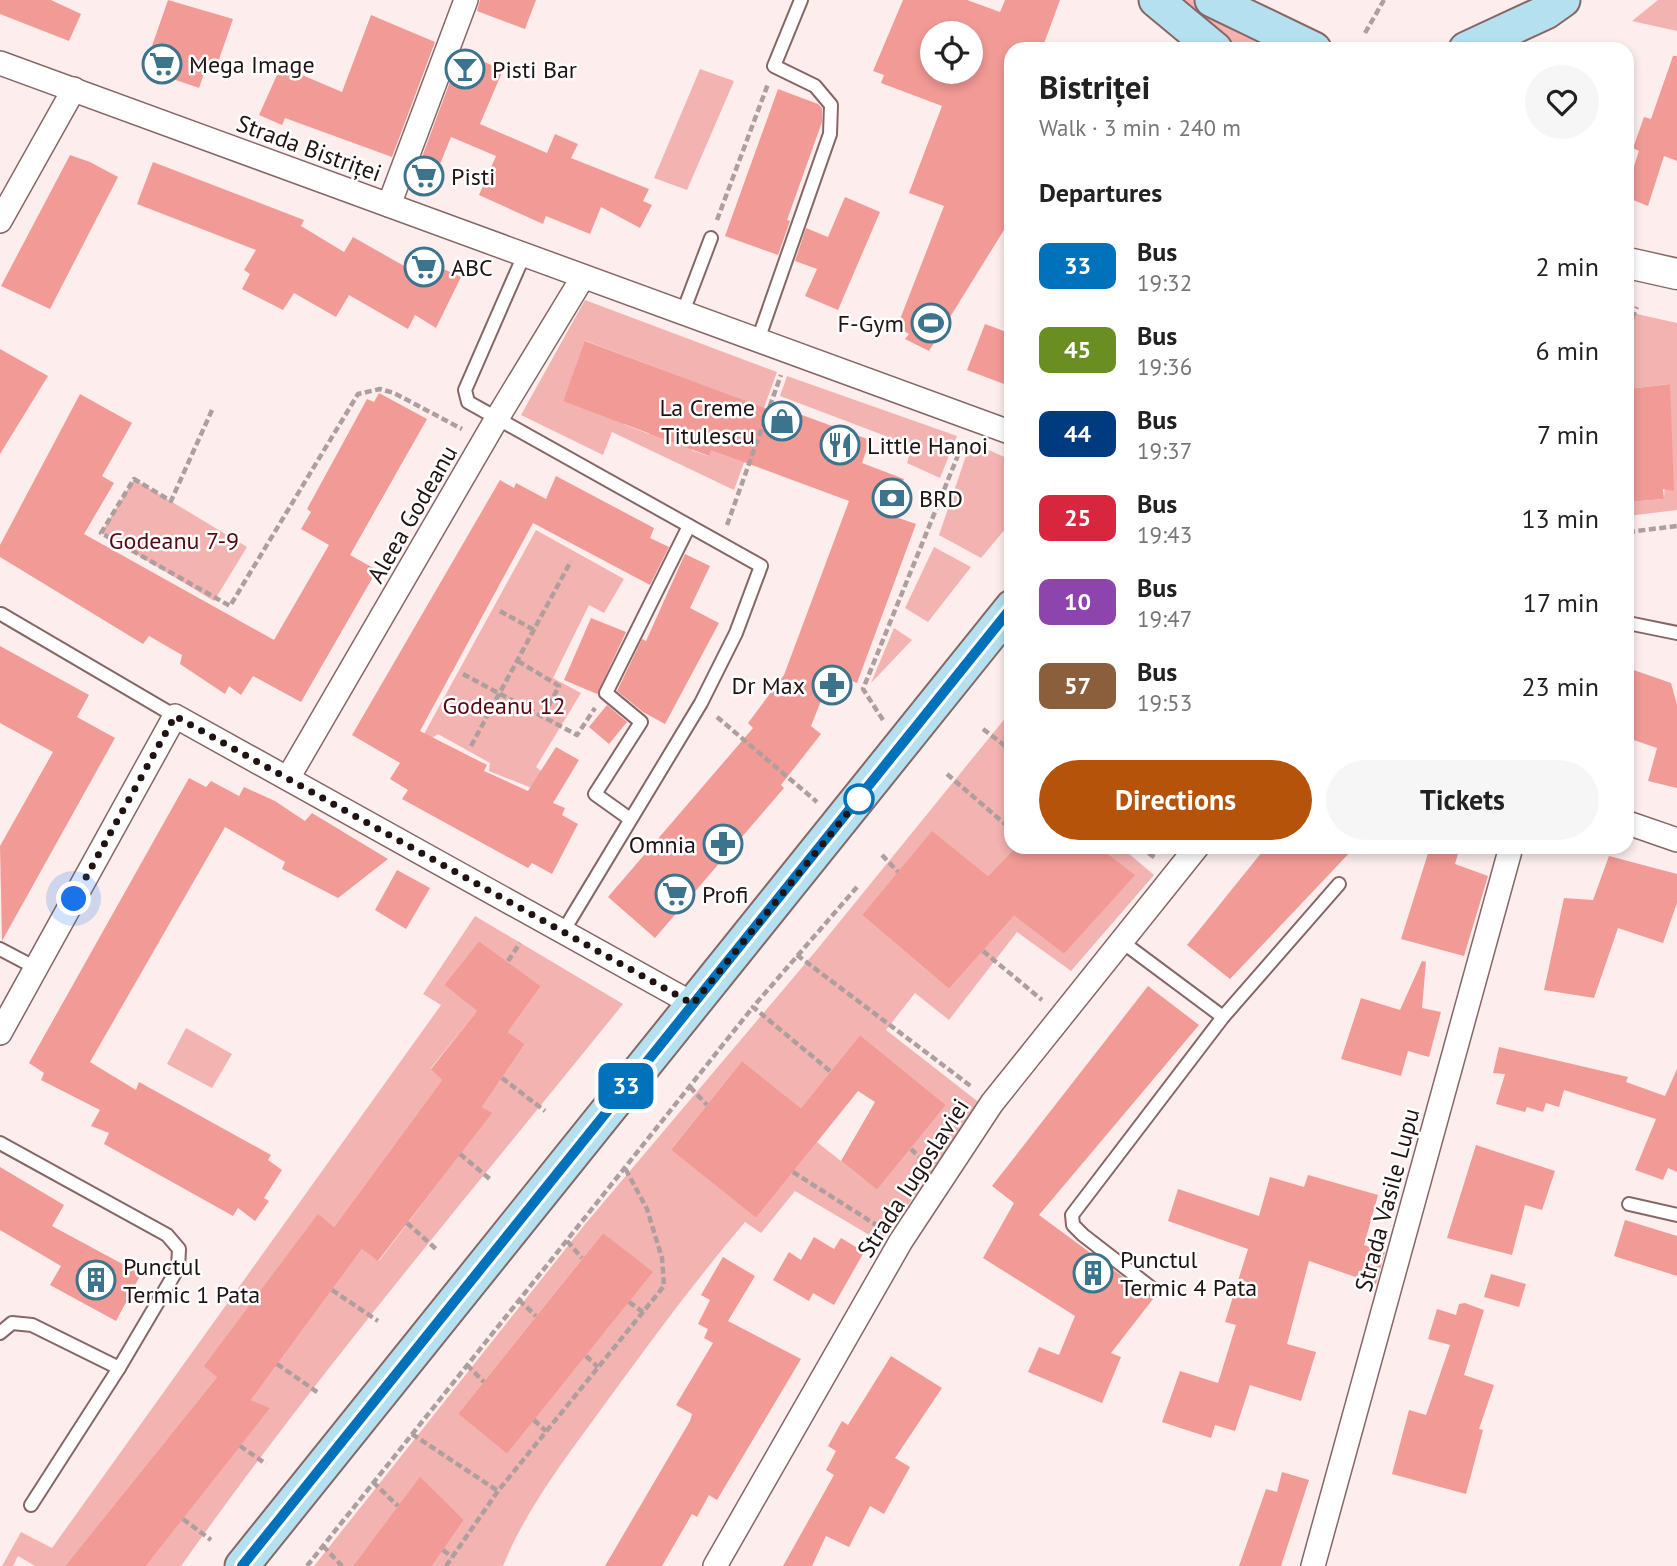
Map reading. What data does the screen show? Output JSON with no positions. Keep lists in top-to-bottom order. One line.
{"streets":{"street":["Strada Bistriței","Aleea Godeanu","Strada Iugoslaviei","Strada Vasile Lupu"]},"crossings":[["Strada Bistriței","Aleea Godeanu"]],"parks":["Godeanu 7-9","Godeanu 12"],"places":{"supermarket":["Mega Image","Pisti","ABC","Profi"],"bar":["Pisti Bar"],"sports":["F-Gym"],"shop":["La Creme Titulescu"],"restaurant":["Little Hanoi"],"bank":["BRD"],"pharmacy":["Dr Max","Omnia"],"building":["Punctul Termic 4 Pata","Punctul Termic 1 Pata"]},"lines":["bus line 33"],"page":{"on_map":"33","heading":[["Bistriței","Walk · 3 min · 240 m"],"Departures"],"list":[{"mark":"33","name":"Bus","note":"19:32","value":"2 min"},{"mark":"45","name":"Bus","note":"19:36","value":"6 min"},{"mark":"44","name":"Bus","note":"19:37","value":"7 min"},{"mark":"25","name":"Bus","note":"19:43","value":"13 min"},{"mark":"10","name":"Bus","note":"19:47","value":"17 min"},{"mark":"57","name":"Bus","note":"19:53","value":"23 min"}],"buttons":["Directions","Tickets"]}}
